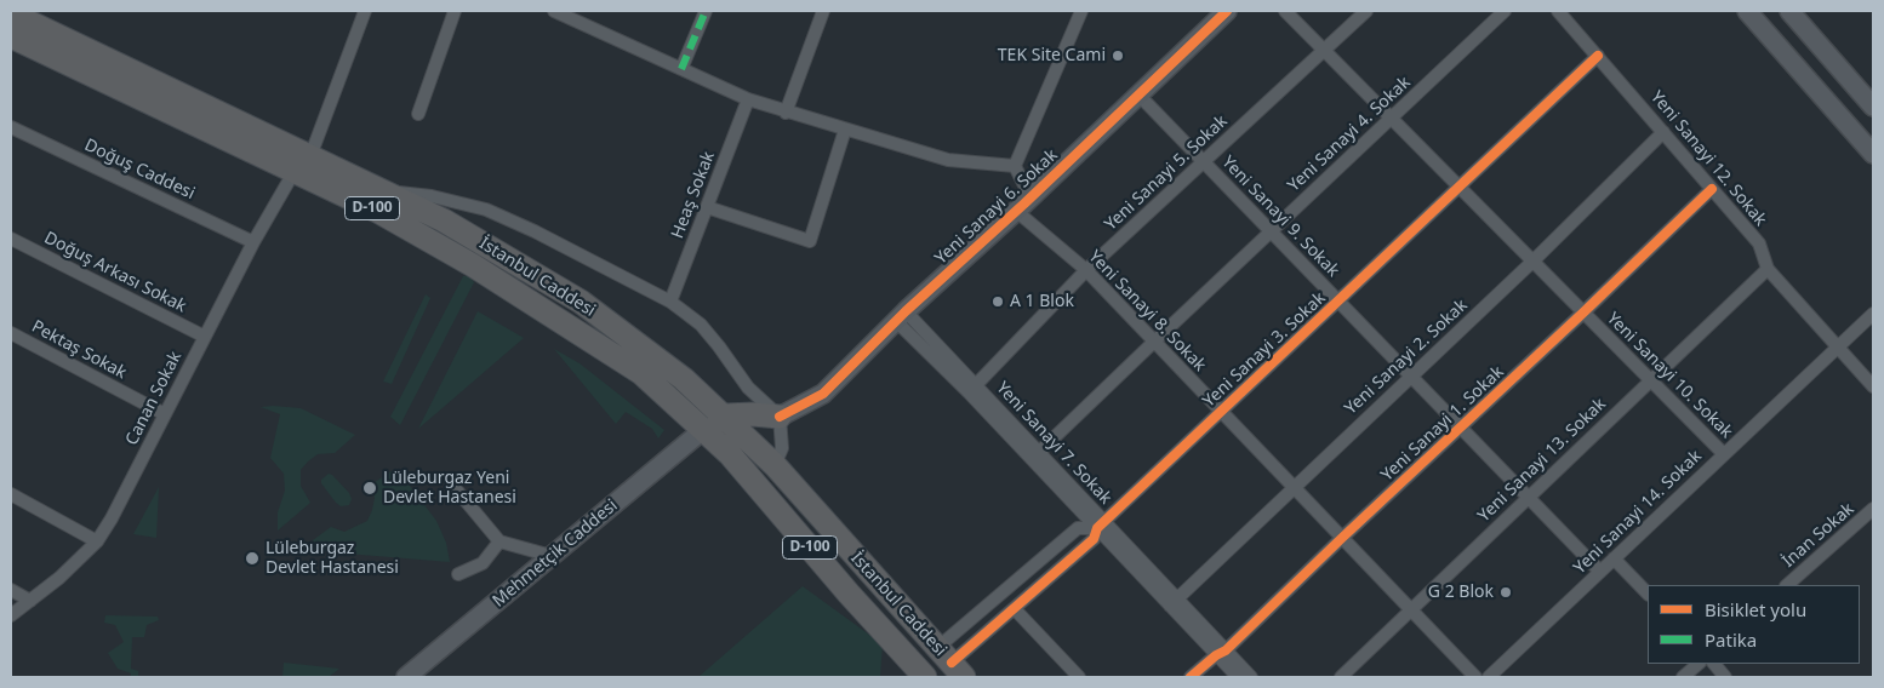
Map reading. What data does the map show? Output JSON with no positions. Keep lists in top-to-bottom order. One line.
{"streets":{"highway":["D-100","İstanbul Caddesi"],"street":["Yeni Sanayi 4. Sokak","Yeni Sanayi 12. Sokak","Doğuş Caddesi","Yeni Sanayi 5. Sokak","Heaş Sokak","Yeni Sanayi 6. Sokak","Yeni Sanayi 9. Sokak","Doğuş Arkası Sokak","Yeni Sanayi 8. Sokak","Pektaş Sokak","Yeni Sanayi 3. Sokak","Yeni Sanayi 2. Sokak","Yeni Sanayi 10. Sokak","Canan Sokak","Yeni Sanayi 1. Sokak","Yeni Sanayi 7. Sokak","Yeni Sanayi 13. Sokak","Yeni Sanayi 14. Sokak","İnan Sokak","Mehmetçik Caddesi"]},"crossings":[["Yeni Sanayi 4. Sokak","Yeni Sanayi 9. Sokak"],["Yeni Sanayi 4. Sokak","Yeni Sanayi 8. Sokak"],["Yeni Sanayi 4. Sokak","Yeni Sanayi 10. Sokak"],["Yeni Sanayi 4. Sokak","Yeni Sanayi 7. Sokak"],["Yeni Sanayi 12. Sokak","Yeni Sanayi 3. Sokak"],["Yeni Sanayi 12. Sokak","Yeni Sanayi 2. Sokak"],["Yeni Sanayi 12. Sokak","Yeni Sanayi 1. Sokak"],["Yeni Sanayi 12. Sokak","Yeni Sanayi 13. Sokak"],["Yeni Sanayi 12. Sokak","Yeni Sanayi 14. Sokak"],["Doğuş Caddesi","Canan Sokak"],["Yeni Sanayi 5. Sokak","Yeni Sanayi 9. Sokak"],["Yeni Sanayi 5. Sokak","Yeni Sanayi 8. Sokak"],["Yeni Sanayi 5. Sokak","Yeni Sanayi 10. Sokak"],["Yeni Sanayi 5. Sokak","Yeni Sanayi 7. Sokak"],["Yeni Sanayi 6. Sokak","Yeni Sanayi 9. Sokak"],["Yeni Sanayi 6. Sokak","Yeni Sanayi 8. Sokak"],["Yeni Sanayi 6. Sokak","Yeni Sanayi 7. Sokak"],["Yeni Sanayi 9. Sokak","Yeni Sanayi 3. Sokak"],["Yeni Sanayi 9. Sokak","Yeni Sanayi 2. Sokak"],["Yeni Sanayi 9. Sokak","Yeni Sanayi 1. Sokak"],["Yeni Sanayi 9. Sokak","Yeni Sanayi 13. Sokak"],["Yeni Sanayi 9. Sokak","Yeni Sanayi 14. Sokak"],["Doğuş Arkası Sokak","Canan Sokak"],["İstanbul Caddesi","Yeni Sanayi 3. Sokak"],["İstanbul Caddesi","Canan Sokak"],["İstanbul Caddesi","Mehmetçik Caddesi"],["Yeni Sanayi 8. Sokak","Yeni Sanayi 3. Sokak"],["Yeni Sanayi 8. Sokak","Yeni Sanayi 2. Sokak"],["Yeni Sanayi 8. Sokak","Yeni Sanayi 1. Sokak"],["Yeni Sanayi 8. Sokak","Yeni Sanayi 13. Sokak"],["Pektaş Sokak","Canan Sokak"],["Yeni Sanayi 3. Sokak","Yeni Sanayi 10. Sokak"],["Yeni Sanayi 3. Sokak","Yeni Sanayi 7. Sokak"],["Yeni Sanayi 2. Sokak","Yeni Sanayi 10. Sokak"],["Yeni Sanayi 2. Sokak","Yeni Sanayi 7. Sokak"],["Yeni Sanayi 10. Sokak","Yeni Sanayi 1. Sokak"],["Yeni Sanayi 10. Sokak","Yeni Sanayi 13. Sokak"],["Yeni Sanayi 10. Sokak","Yeni Sanayi 14. Sokak"],["Yeni Sanayi 1. Sokak","Yeni Sanayi 7. Sokak"]],"places":["TEK Site Cami","A 1 Blok","Lüleburgaz Yeni Devlet Hastanesi","Lüleburgaz Devlet Hastanesi","G 2 Blok"],"legend":["Bisiklet yolu","Patika"]}
